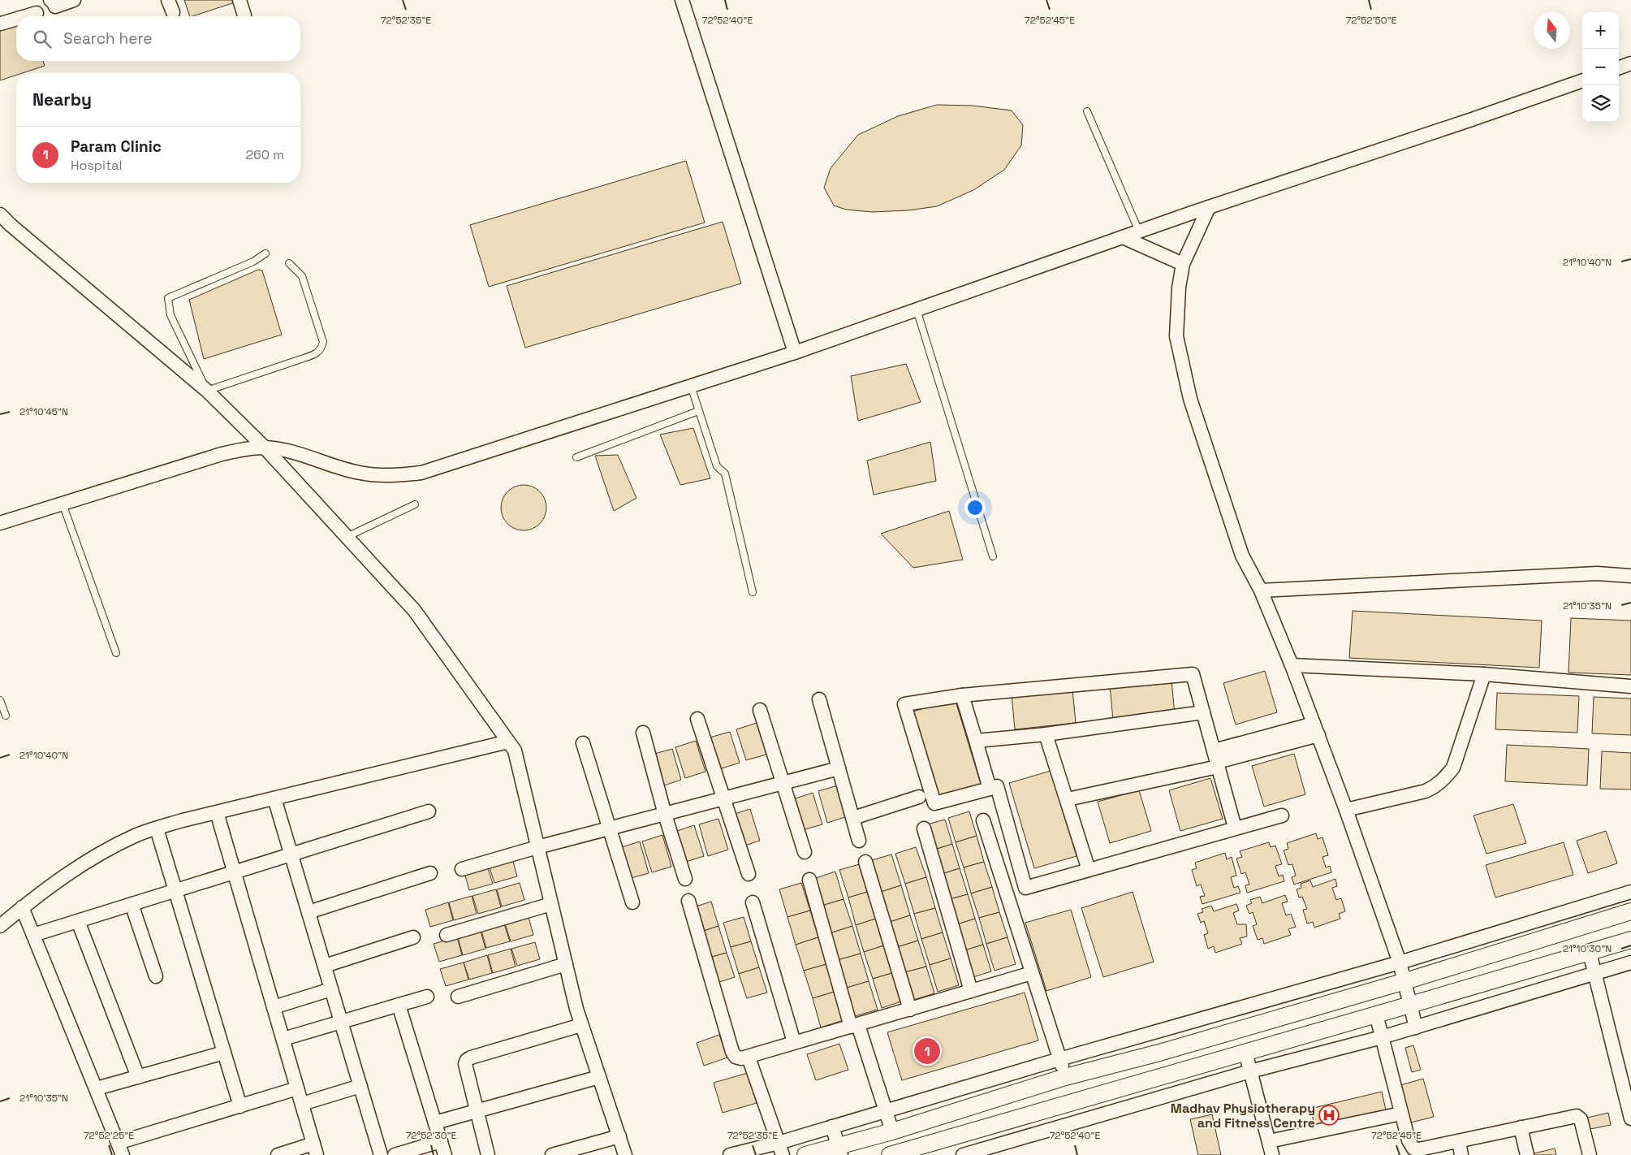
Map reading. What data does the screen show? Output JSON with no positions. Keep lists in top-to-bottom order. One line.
{"places":{"hospital":["Madhav Physiotherapy and Fitness Centre"]},"north":"top","page":{"map_buttons":["+","−"],"search":"Search here","heading":"Nearby","list":[{"mark":"1","name":"Param Clinic","note":"Hospital","value":"260 m"}],"pins":"1"},"coordinates":["72°52'50\"E","72°52'35\"E","72°52'40\"E","72°52'45\"E","21°10'40\"N","21°10'45\"N","21°10'35\"N","21°10'30\"N","72°52'25\"E","72°52'30\"E"]}
